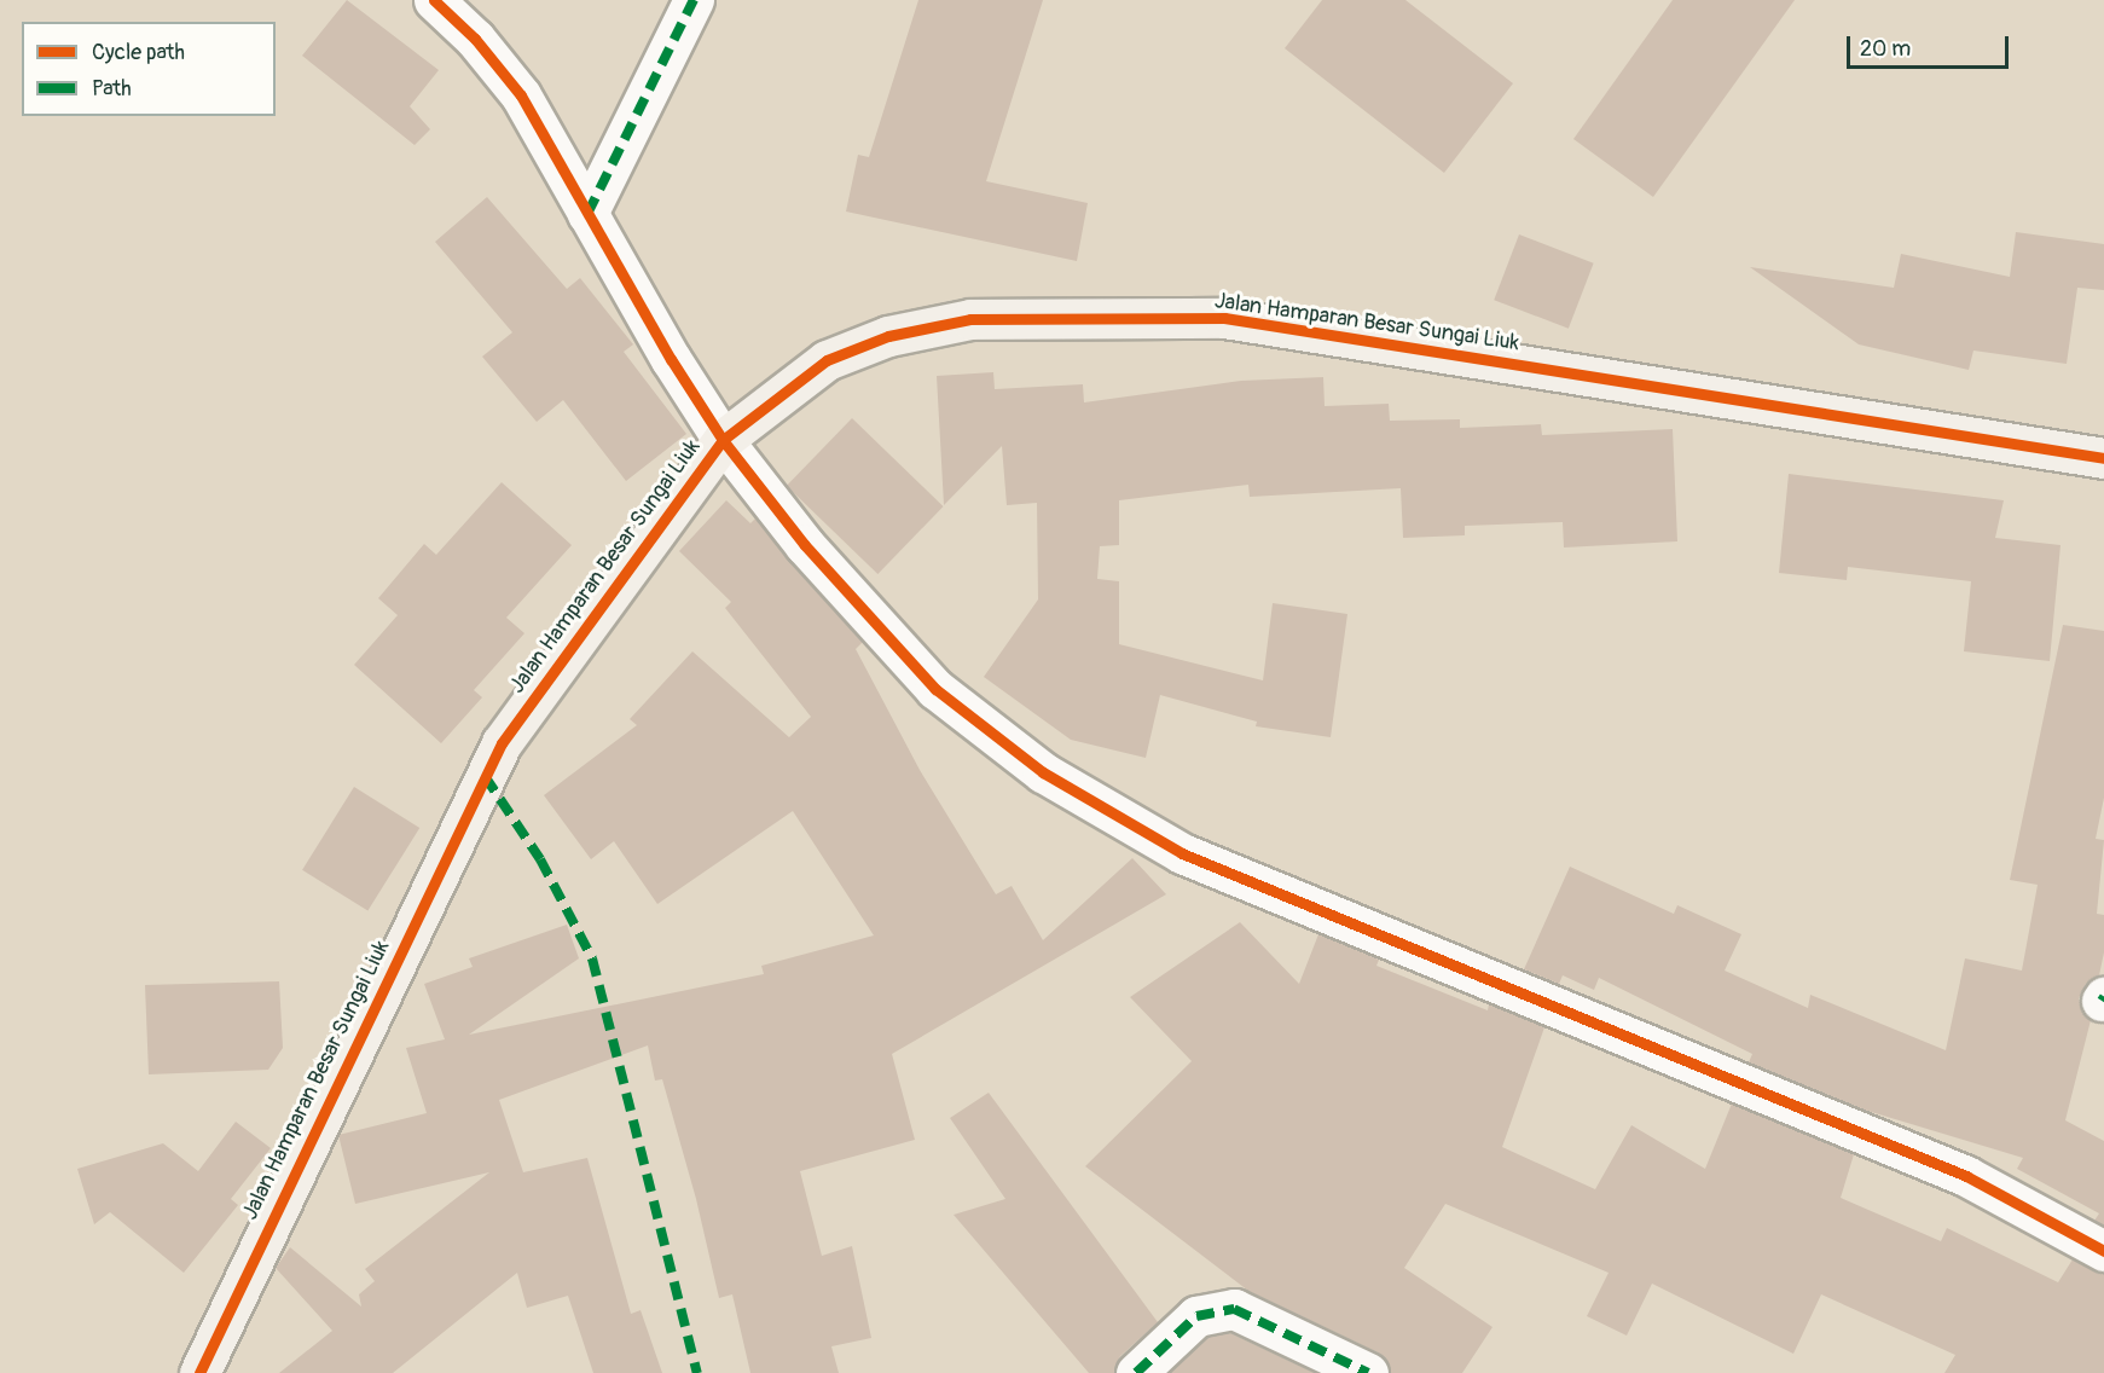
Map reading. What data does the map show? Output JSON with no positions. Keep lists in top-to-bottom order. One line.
{"streets":{"street":["Jalan Hamparan Besar Sungai Liuk"]},"legend":["Cycle path","Path"],"scale_bar":"20 m"}
